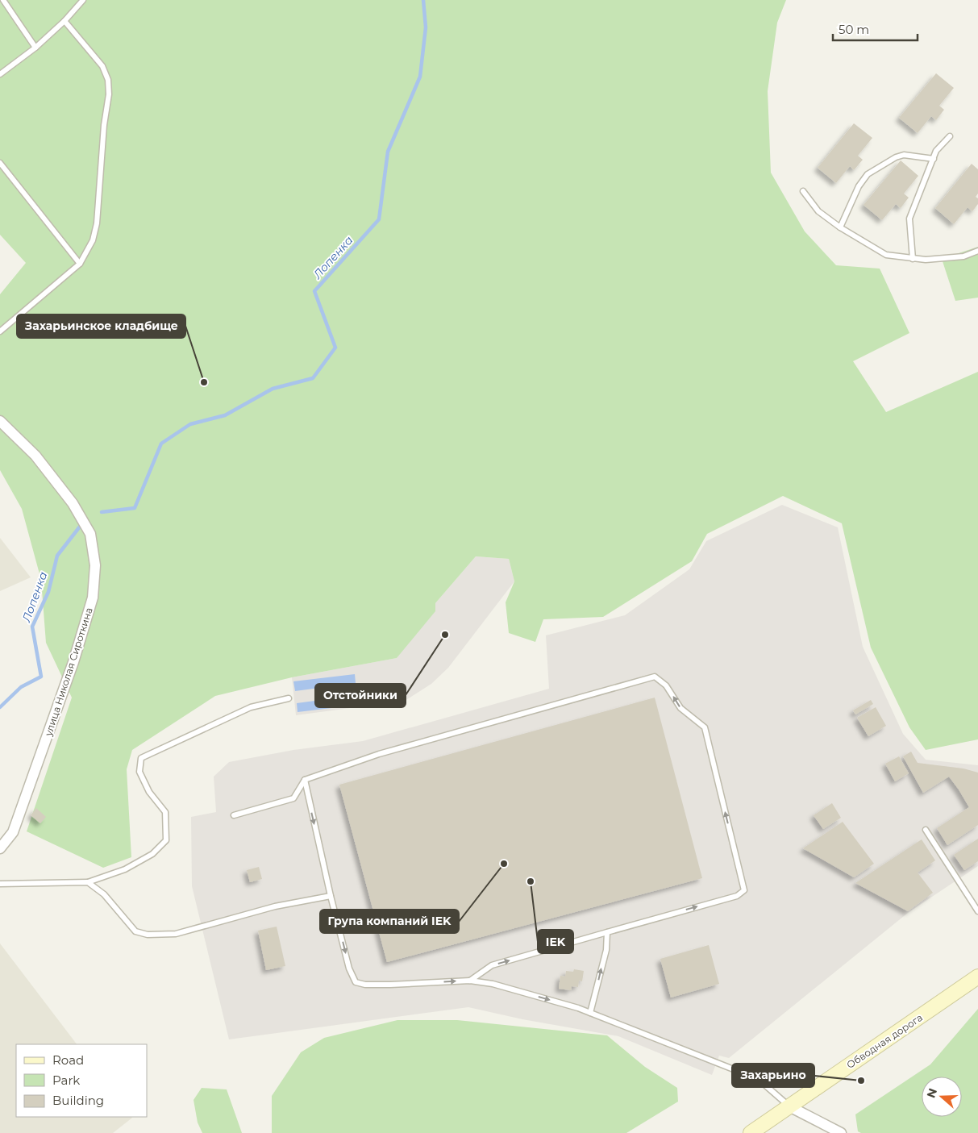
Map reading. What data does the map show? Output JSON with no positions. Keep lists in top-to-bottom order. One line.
{"streets":{"main road":["Обводная дорога"],"street":["улица Николая Сироткина"]},"water":["Лопенка"],"places":["Захарьинское кладбище","Отстойники","Група компаний IEK","IEK","Захарьино"],"legend":["Road","Park","Building"],"scale_bar":"50 m","north":"left"}
